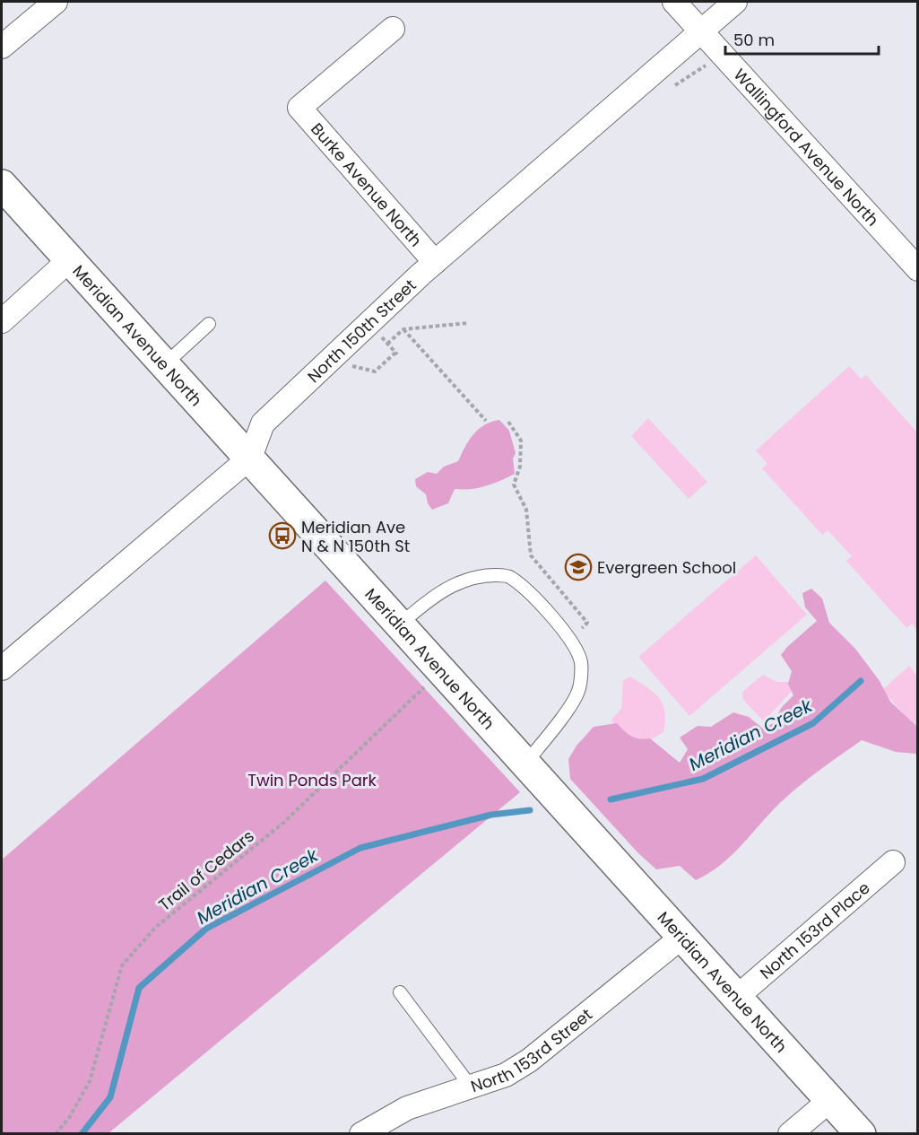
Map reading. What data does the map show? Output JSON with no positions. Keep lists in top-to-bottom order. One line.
{"streets":{"street":["Wallingford Avenue North","Burke Avenue North","North 150th Street","Meridian Avenue North","North 153rd Place","North 153rd Street"],"path":["Trail of Cedars"]},"crossings":[["Wallingford Avenue North","North 150th Street"],["Burke Avenue North","North 150th Street"],["North 150th Street","Meridian Avenue North"],["Meridian Avenue North","Trail of Cedars"],["Meridian Avenue North","North 153rd Place"],["Meridian Avenue North","North 153rd Street"]],"water":["Meridian Creek"],"parks":["Twin Ponds Park"],"places":{"bus stop":["Meridian Ave N & N 150th St"],"school or university":["Evergreen School"]},"scale_bar":"50 m"}
